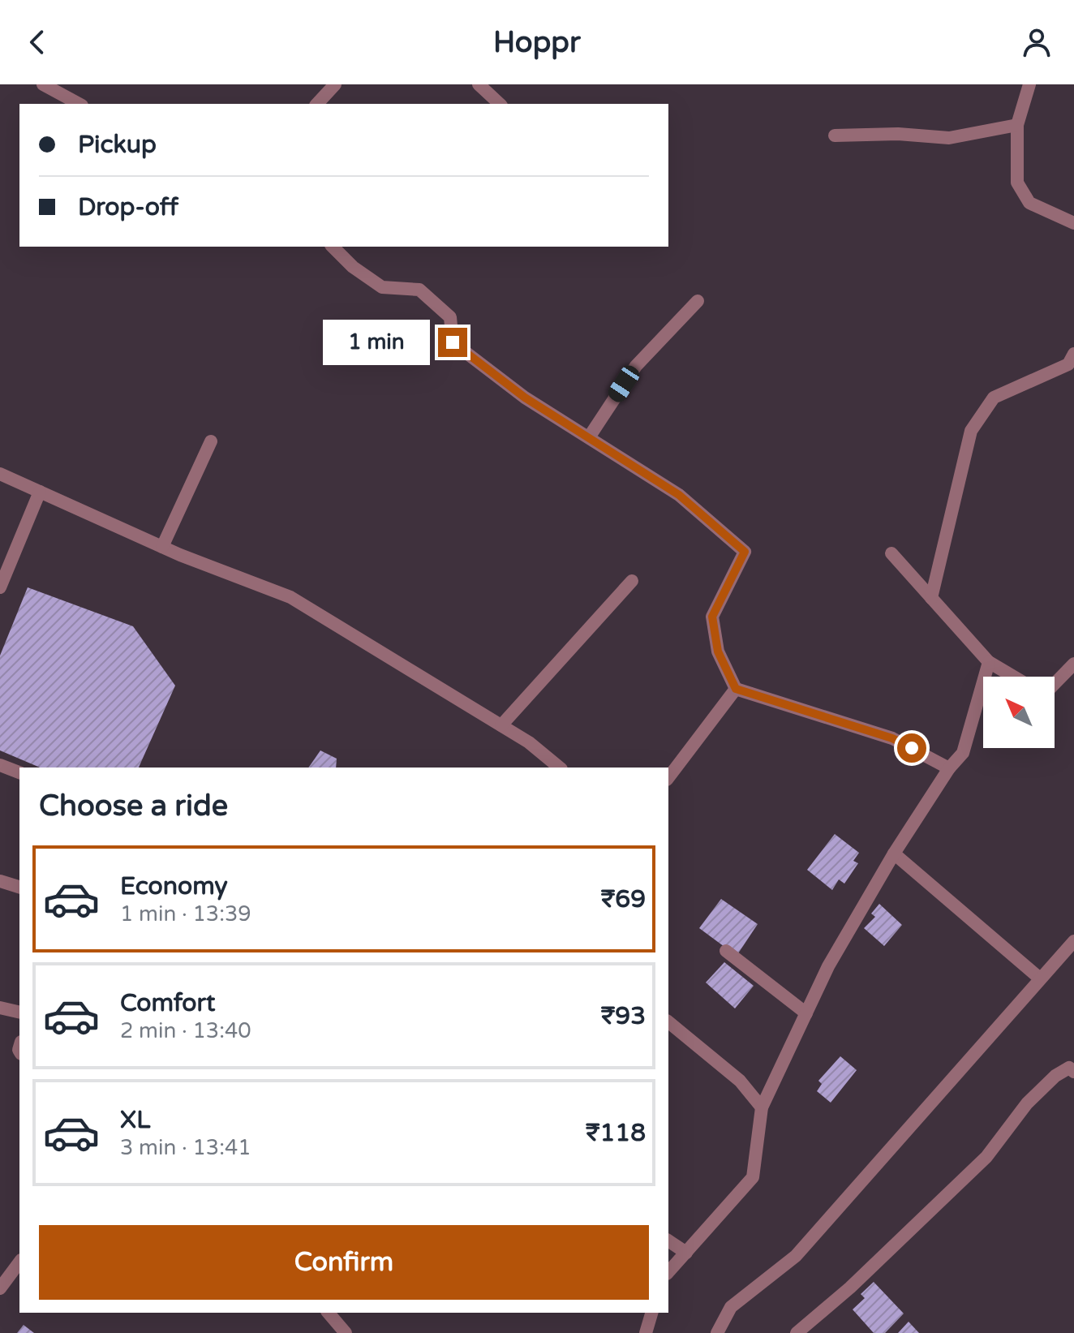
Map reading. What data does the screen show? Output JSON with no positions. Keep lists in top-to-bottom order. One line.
{"north":"top left","page":{"header":"Hoppr","banner":["Pickup","Drop-off"],"bubble":"1 min","heading":"Choose a ride","list":[{"name":"Economy","note":"1 min · 13:39","value":"₹69"},{"name":"Comfort","note":"2 min · 13:40","value":"₹93"},{"name":"XL","note":"3 min · 13:41","value":"₹118"}],"buttons":"Confirm"}}
